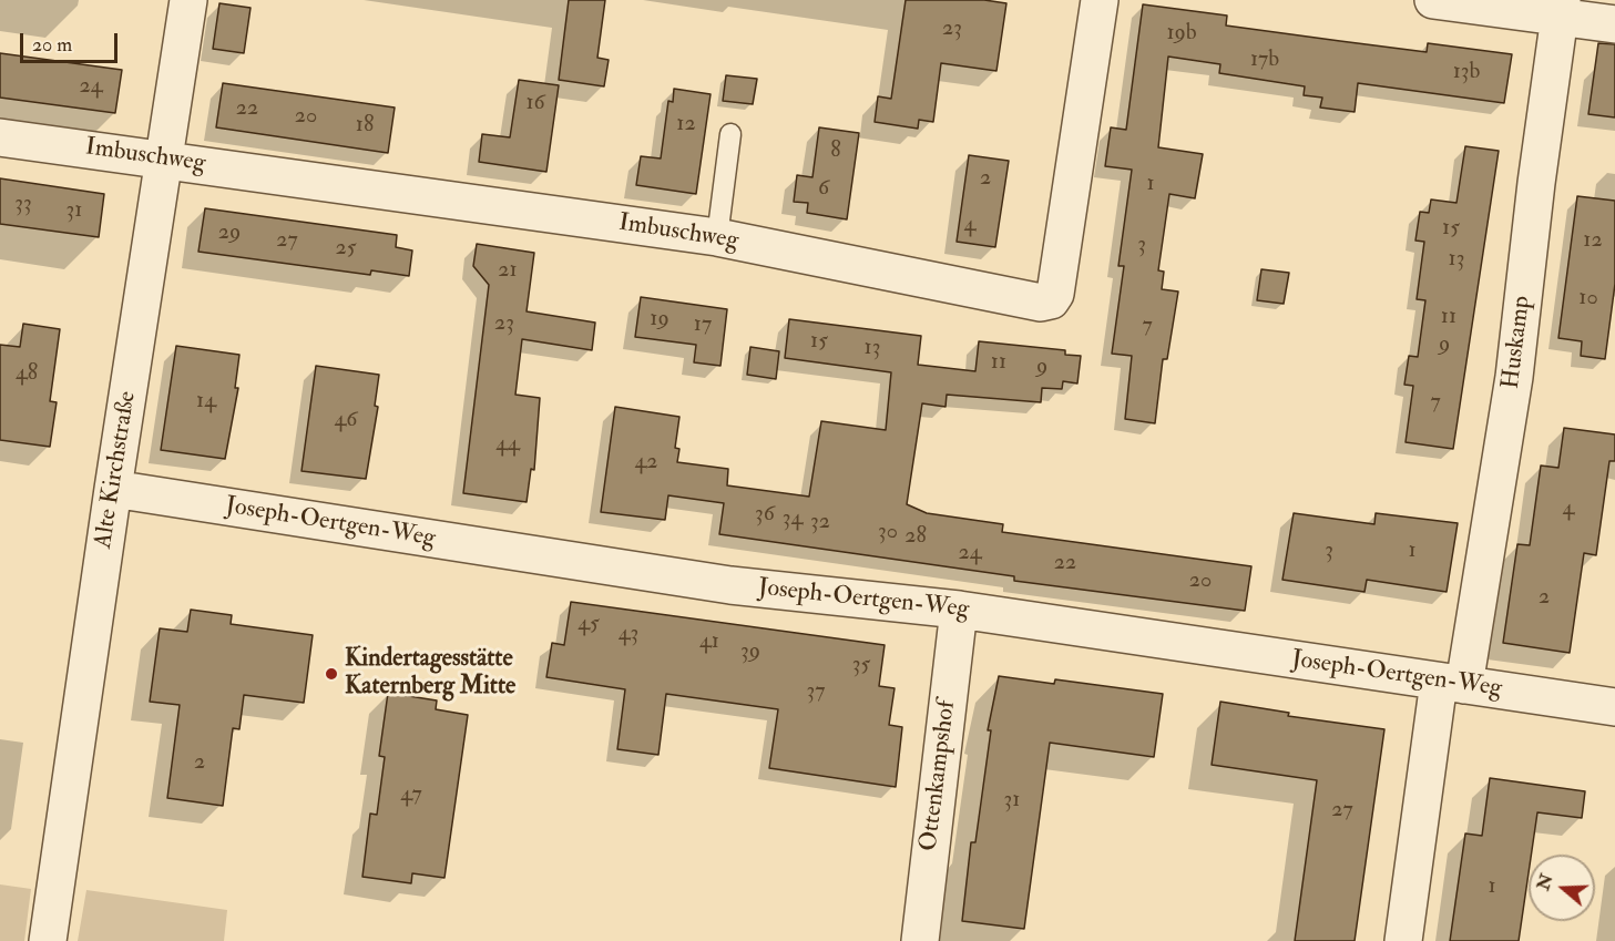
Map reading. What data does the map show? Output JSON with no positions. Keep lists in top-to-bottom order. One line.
{"streets":{"street":["Imbuschweg","Huskamp","Alte Kirchstraße","Joseph-Oertgen-Weg","Ottenkampshof"]},"crossings":[["Imbuschweg","Alte Kirchstraße"],["Huskamp","Joseph-Oertgen-Weg"],["Alte Kirchstraße","Joseph-Oertgen-Weg"],["Joseph-Oertgen-Weg","Ottenkampshof"]],"places":["Kindertagesstätte Katernberg Mitte"],"house_numbers":["23","19b","17b","13b","24","16","22","20","12","18","8","2","1","6","33","31","4","15","29","27","12","3","25","13","21","10","11","19","23","17","7","15","9","13","11","9","48","14","7","46","44","42","4","36","34","32","30","28","3","1","24","22","20","2","45","43","41","39","35","37","2","47","31","27","1"],"scale_bar":"20 m","north":"left"}
